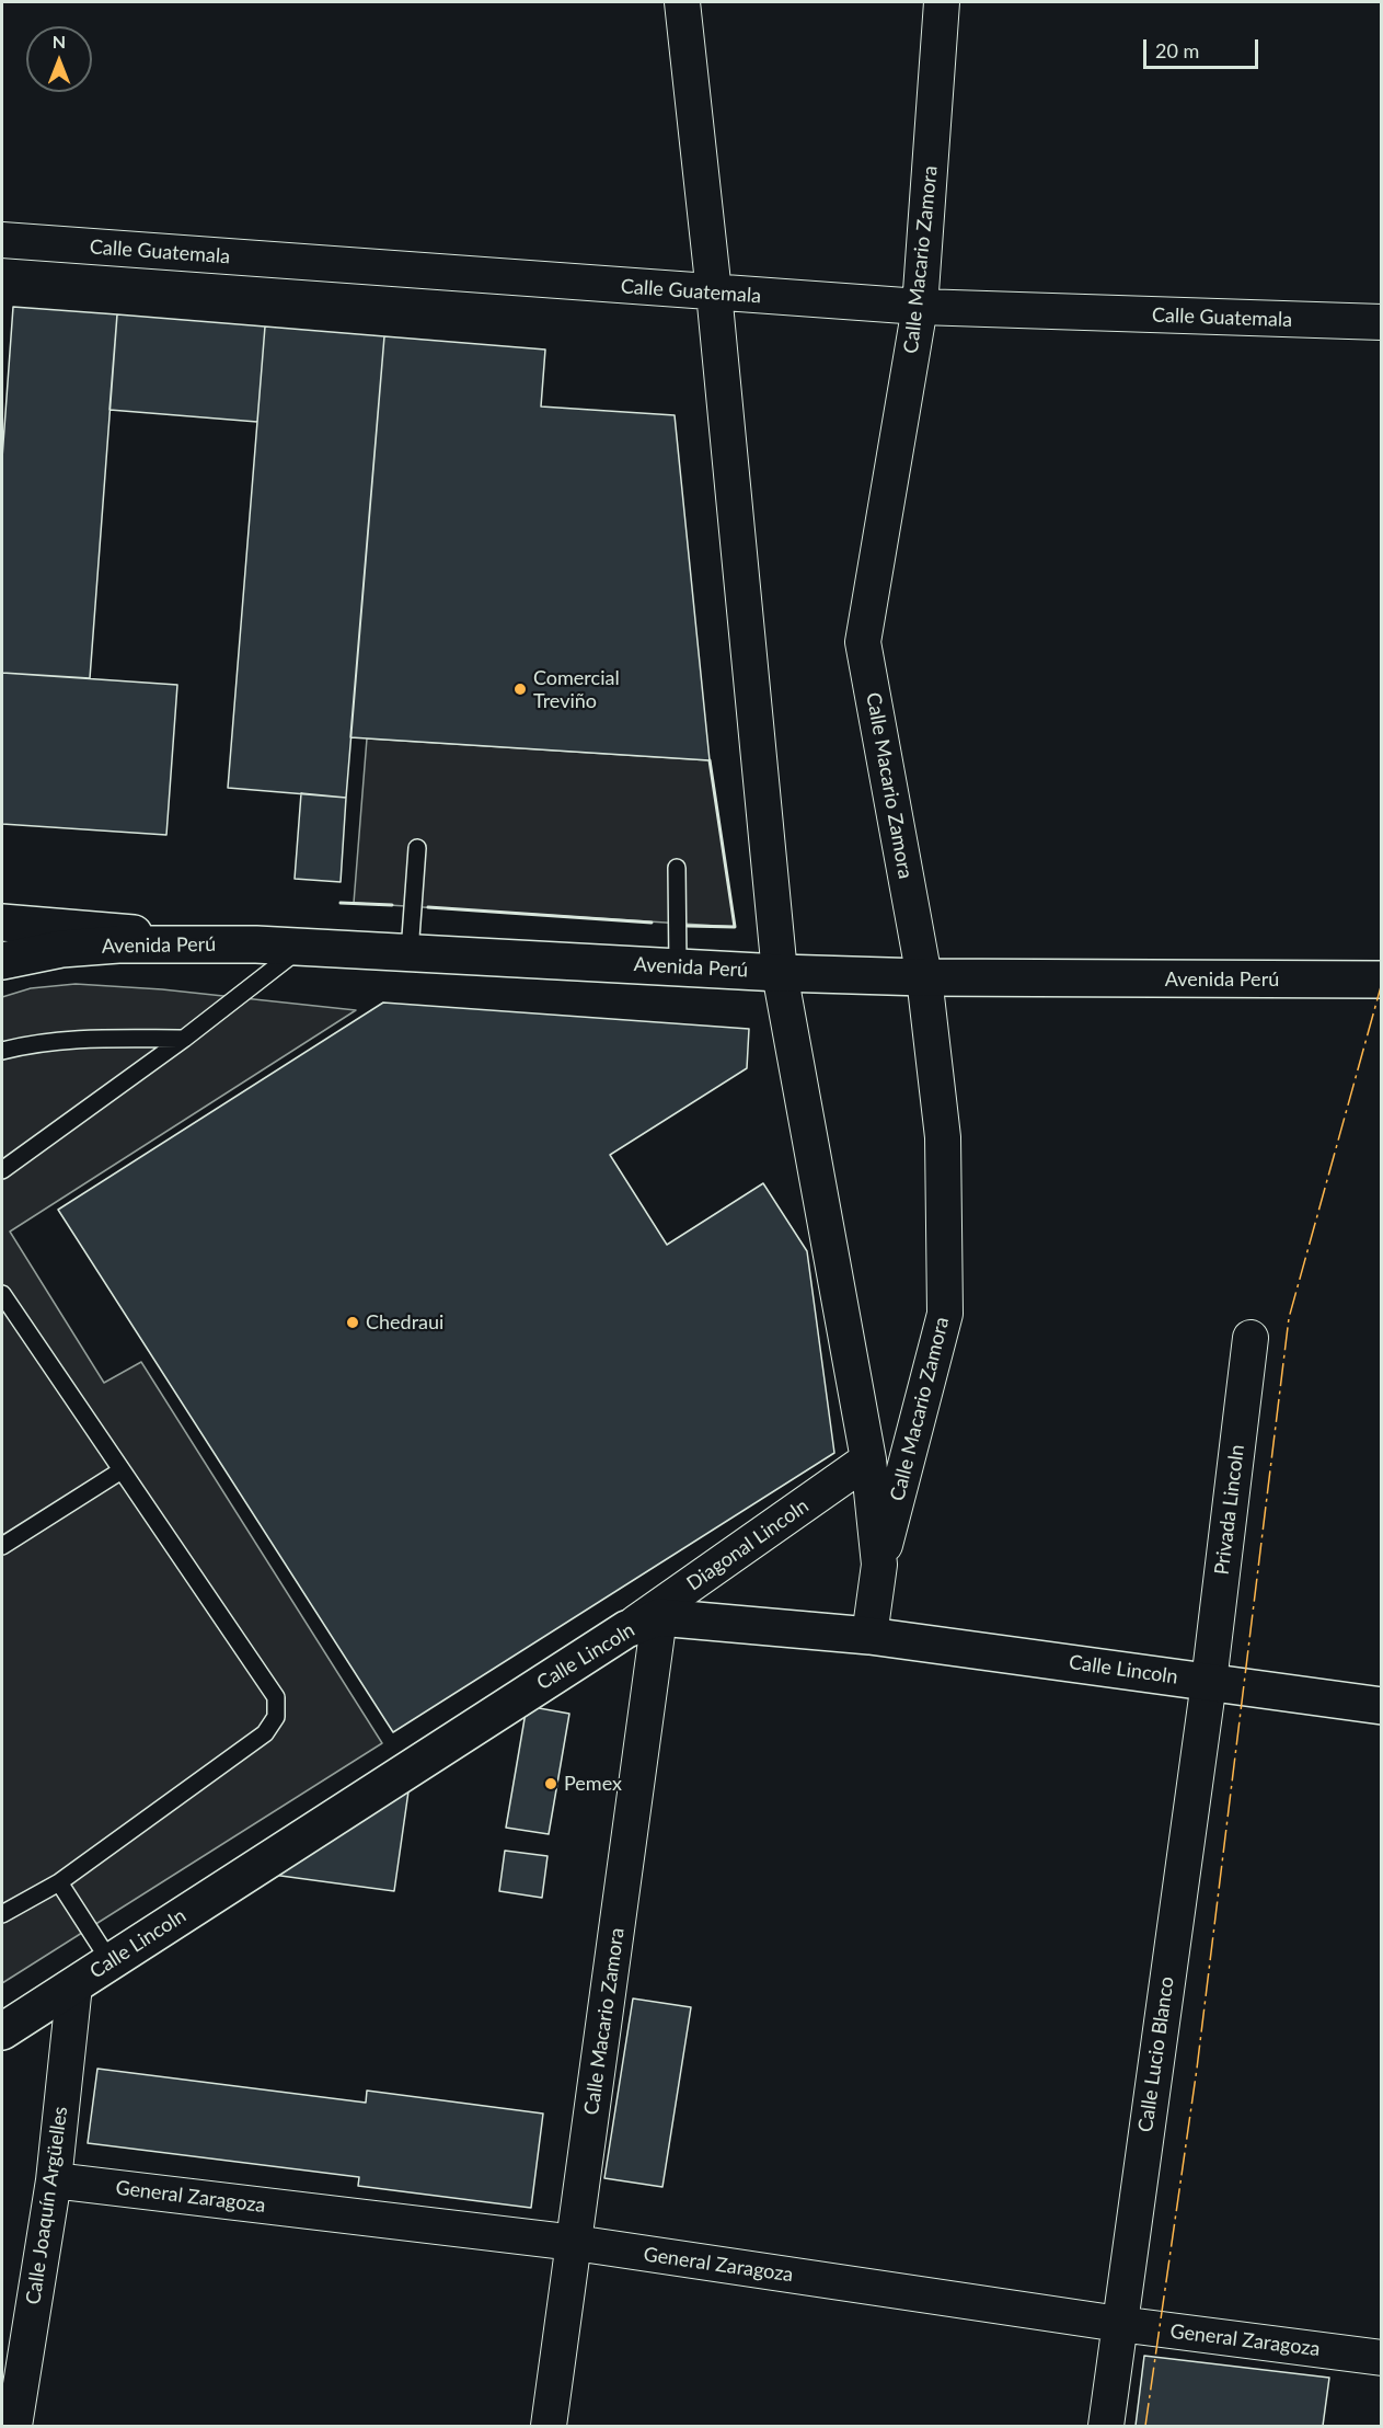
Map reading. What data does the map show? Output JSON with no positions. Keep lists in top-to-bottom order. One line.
{"streets":{"main road":["Avenida Perú","Calle Lincoln"],"street":["Calle Guatemala","Calle Macario Zamora","Privada Lincoln","Diagonal Lincoln","Calle Lucio Blanco","General Zaragoza","Calle Joaquín Argüelles"]},"crossings":[["Calle Guatemala","Calle Macario Zamora"],["Calle Macario Zamora","Avenida Perú"],["Calle Macario Zamora","Diagonal Lincoln"],["Calle Macario Zamora","Calle Lincoln"],["Calle Macario Zamora","General Zaragoza"],["Privada Lincoln","Calle Lincoln"],["Privada Lincoln","Calle Lucio Blanco"],["Diagonal Lincoln","Calle Lincoln"],["Calle Lincoln","Calle Lucio Blanco"],["Calle Lincoln","Calle Joaquín Argüelles"],["Calle Lucio Blanco","General Zaragoza"],["General Zaragoza","Calle Joaquín Argüelles"]],"places":["Comercial Treviño","Chedraui","Pemex"],"scale_bar":"20 m","north":"top"}
